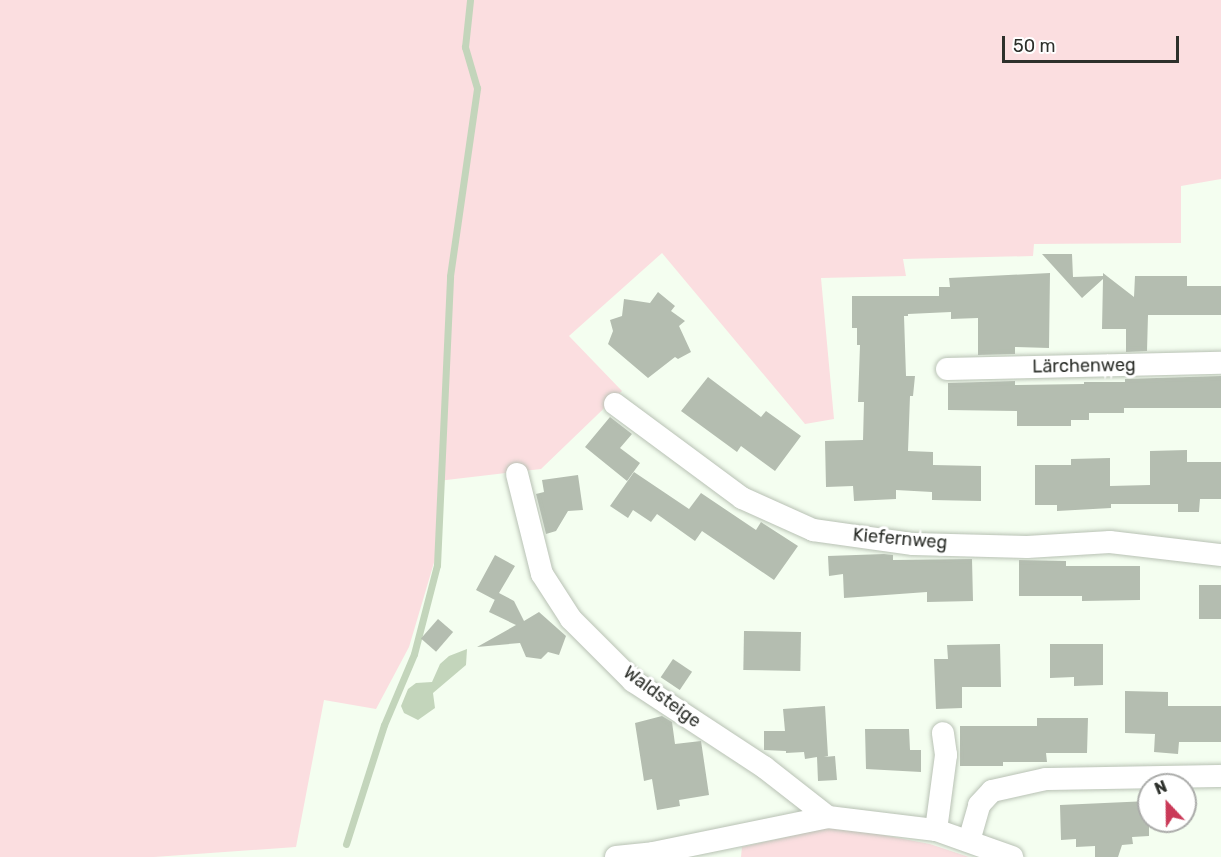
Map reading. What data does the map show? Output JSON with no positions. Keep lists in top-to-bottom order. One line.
{"streets":{"street":["Lärchenweg","Kiefernweg","Waldsteige"]},"scale_bar":"50 m","north":"top"}
